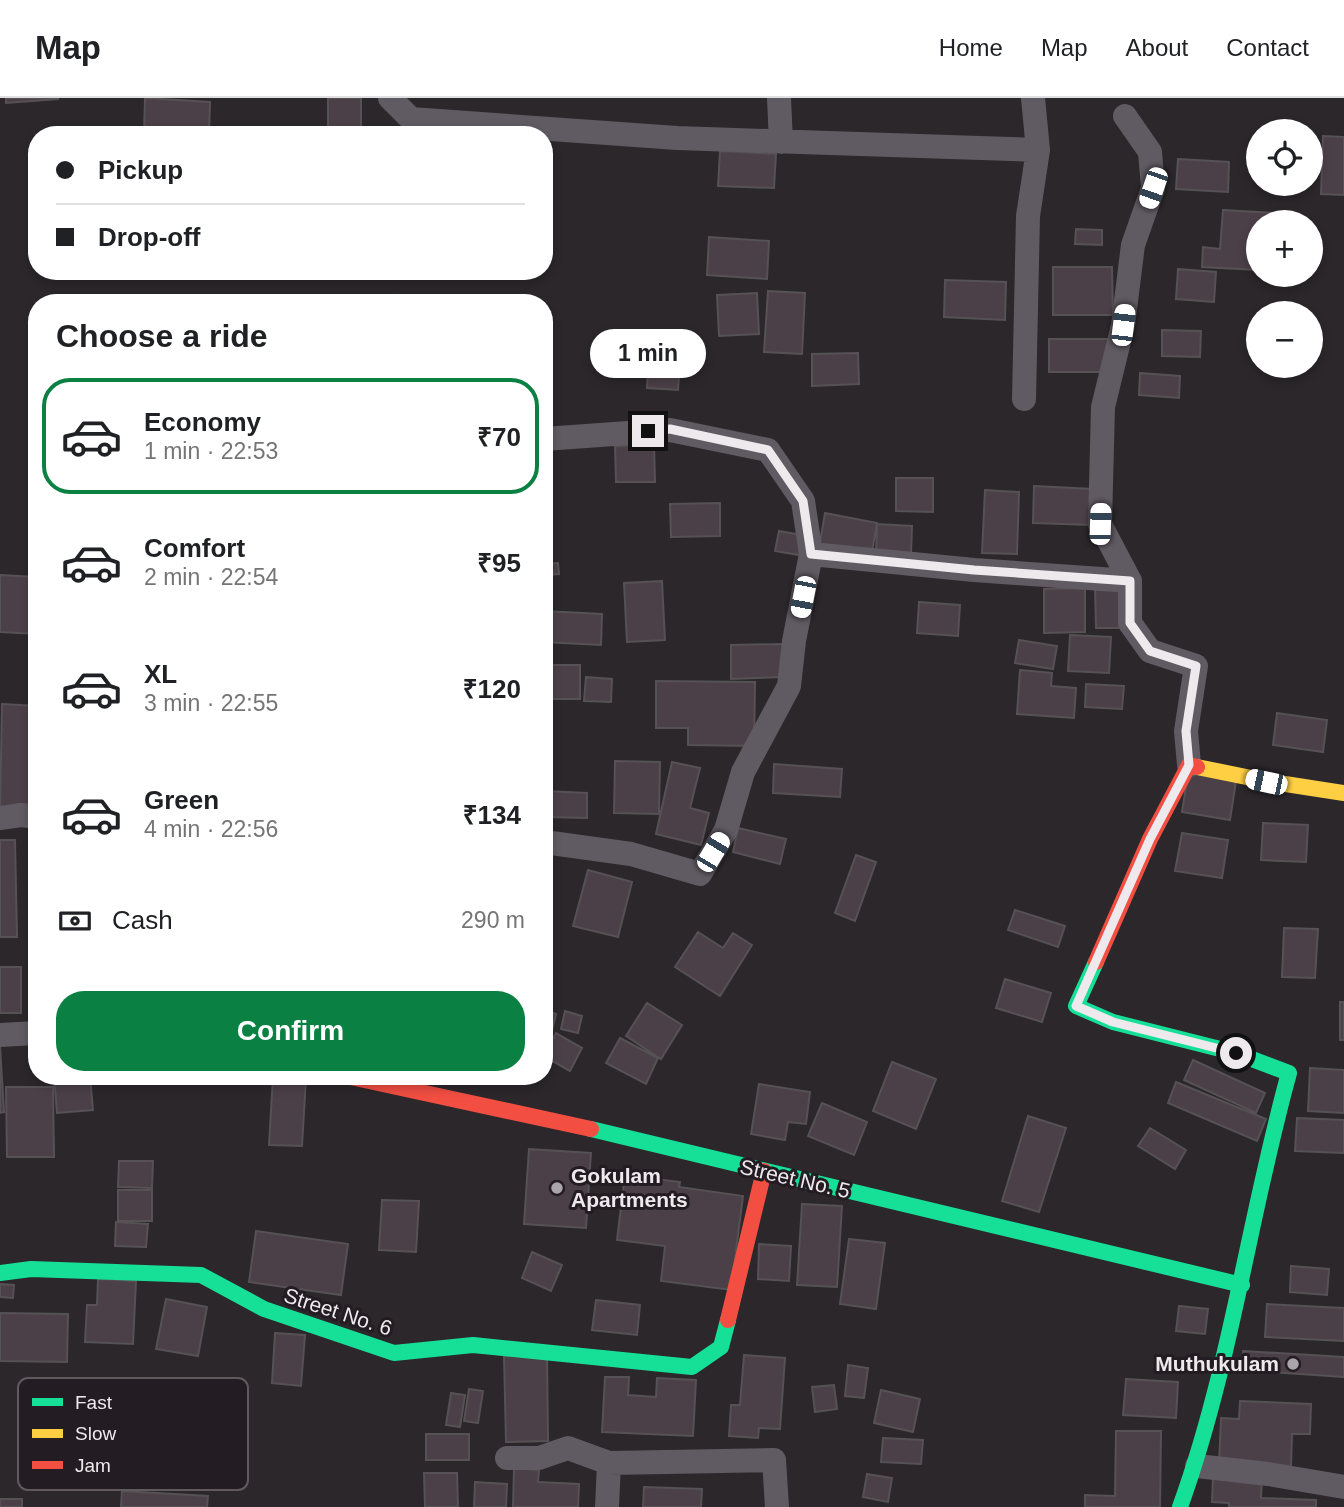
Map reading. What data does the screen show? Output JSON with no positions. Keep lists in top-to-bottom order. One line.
{"streets":{"street":["Street No. 5","Street No. 6"]},"crossings":[["Street No. 5","Street No. 6"]],"places":["Gokulam Apartments","Muthukulam"],"legend":["Fast","Slow","Jam"],"page":{"header":"Map","nav":["Home","Map","About","Contact"],"map_buttons":["+","−"],"banner":["Pickup","Drop-off"],"heading":"Choose a ride","bubble":"1 min","list":[{"name":"Economy","note":"1 min · 22:53","value":"₹70"},{"name":"Comfort","note":"2 min · 22:54","value":"₹95"},{"name":"XL","note":"3 min · 22:55","value":"₹120"},{"name":"Green","note":"4 min · 22:56","value":"₹134"}],"pay":["Cash","290 m"],"buttons":"Confirm"}}
